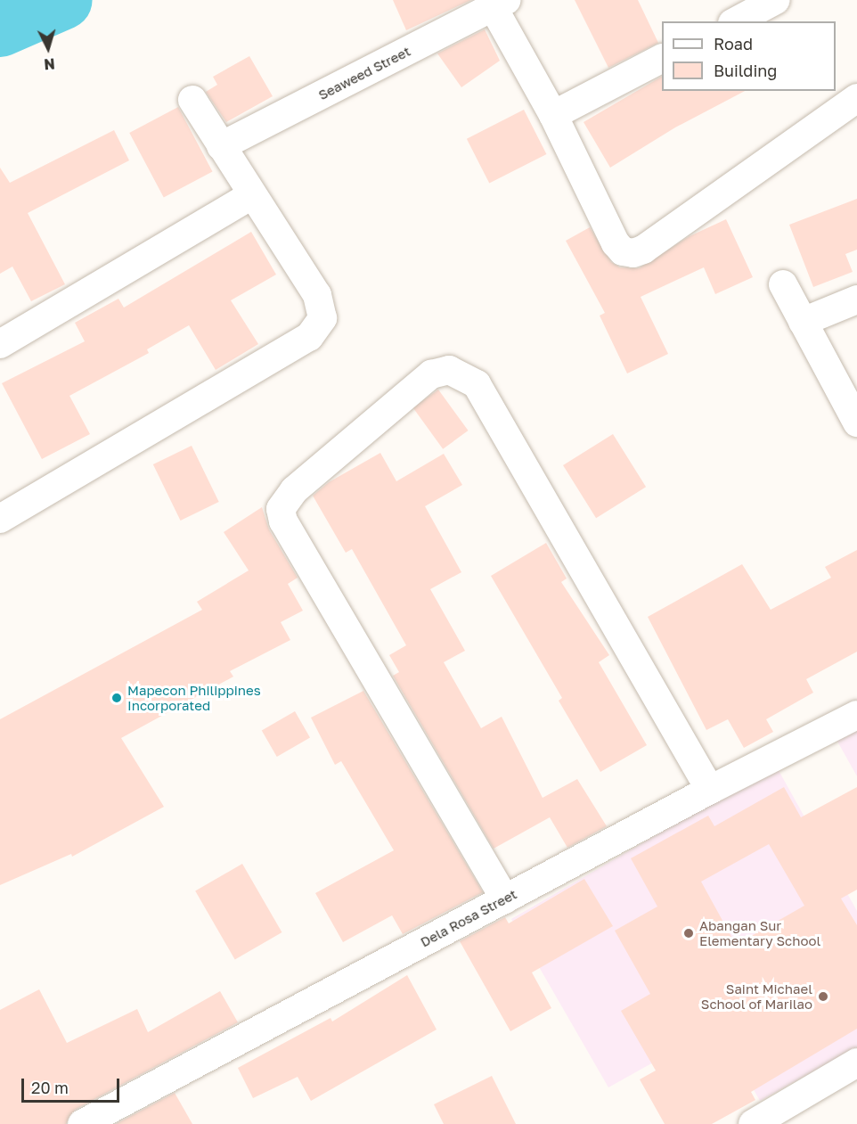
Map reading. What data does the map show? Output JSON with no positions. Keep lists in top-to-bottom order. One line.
{"streets":{"street":["Seaweed Street","Dela Rosa Street"]},"places":["Mapecon Philippines Incorporated","Abangan Sur Elementary School","Saint Michael School of Marilao"],"legend":["Road","Building"],"scale_bar":"20 m","north":"bottom"}
